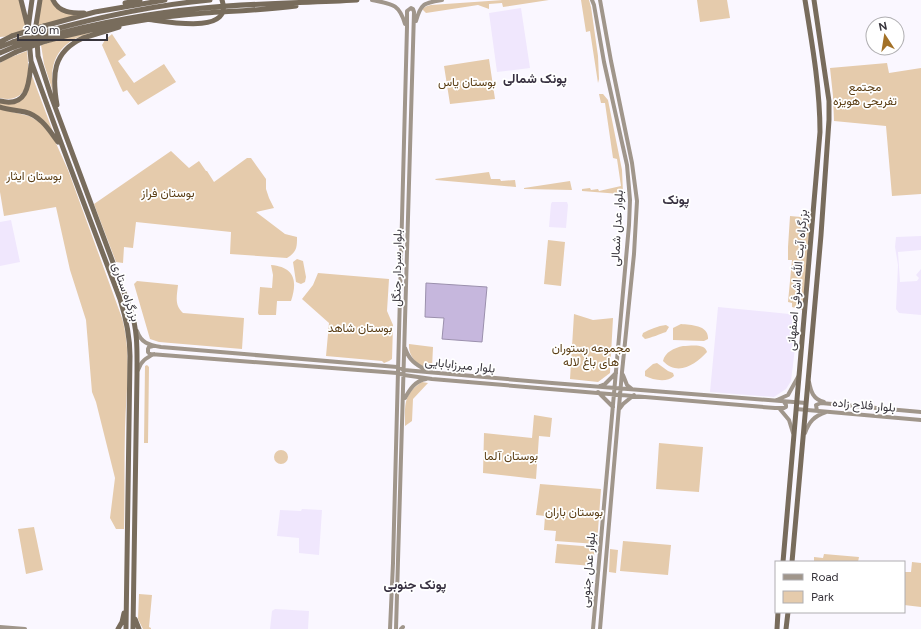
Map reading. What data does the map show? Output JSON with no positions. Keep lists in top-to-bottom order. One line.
{"streets":{"highway":["بزرگراه آیت الله اشرفی اصفهانی","بزرگراه ستاری"],"main road":["بلوار عدل شمالی","بلوار سردار جنگل","بلوار میرزابابایی","بلوار فلاح زاده","بلوار عدل جنوبی"]},"crossings":[["بلوار عدل شمالی","بلوار میرزابابایی"],["بلوار عدل شمالی","بلوار عدل جنوبی"],["بلوار سردار جنگل","بلوار میرزابابایی"],["بزرگراه آیت الله اشرفی اصفهانی","بلوار میرزابابایی"],["بزرگراه آیت الله اشرفی اصفهانی","بلوار فلاح زاده"],["بزرگراه ستاری","بلوار میرزابابایی"],["بلوار میرزابابایی","بلوار عدل جنوبی"]],"districts":["پونک شمالی","پونک","پونک جنوبی"],"parks":["بوستان یاس","مجتمع تفریحی هویزه","بوستان ایثار","بوستان فراز","بوستان شاهد","مجموعه رستوران های باغ لاله","بوستان آلما","بوستان باران"],"legend":["Road","Park"],"scale_bar":"200 m","north":"top"}
